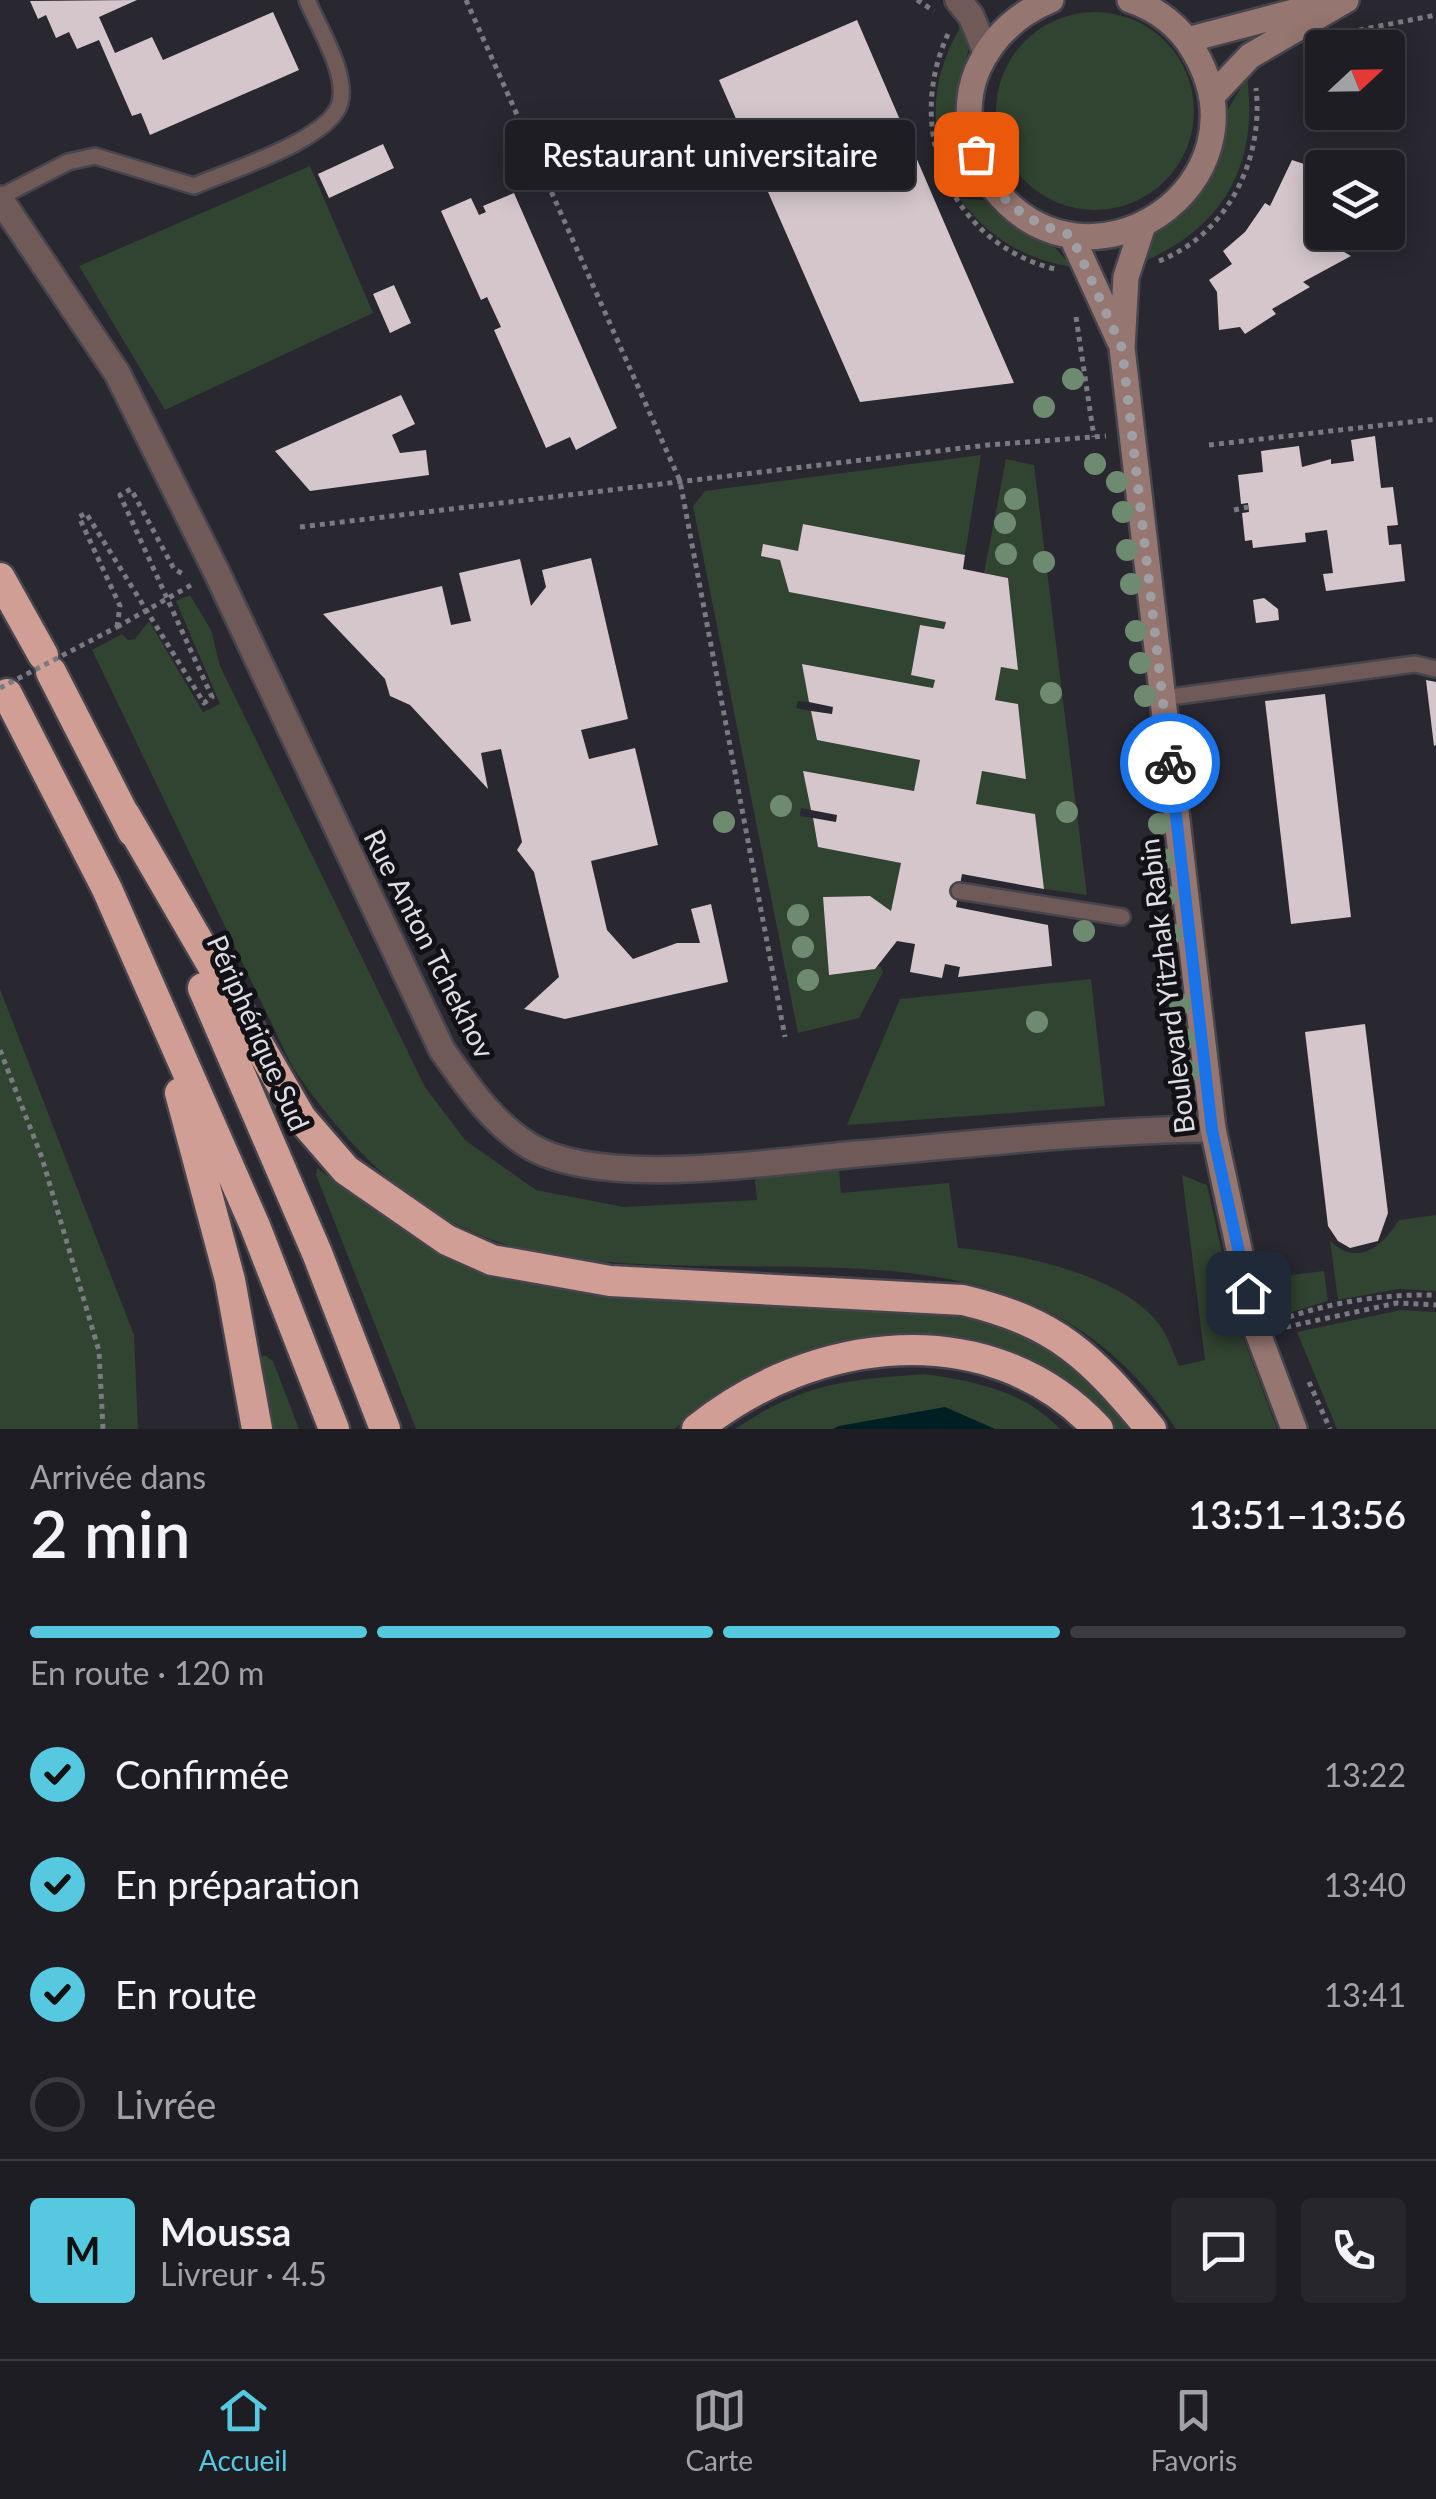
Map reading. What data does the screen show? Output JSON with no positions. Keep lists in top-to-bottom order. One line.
{"streets":{"highway":["Périphérique Sud"],"street":["Rue Anton Tchekhov","Boulevard Yitzhak Rabin"]},"crossings":[["Rue Anton Tchekhov","Boulevard Yitzhak Rabin"]],"places":["Restaurant universitaire"],"north":"right","page":{"bubble":"Restaurant universitaire","heading":["2 min","Arrivée dans","13:51–13:56"],"panel":["Moussa","Livreur · 4.5"],"bar":"En route · 120 m","list":[["Confirmée","13:22"],["En préparation","13:40"],["En route","13:41"],"Livrée"],"round":"M","tabs":["Accueil","Carte","Favoris"]}}
